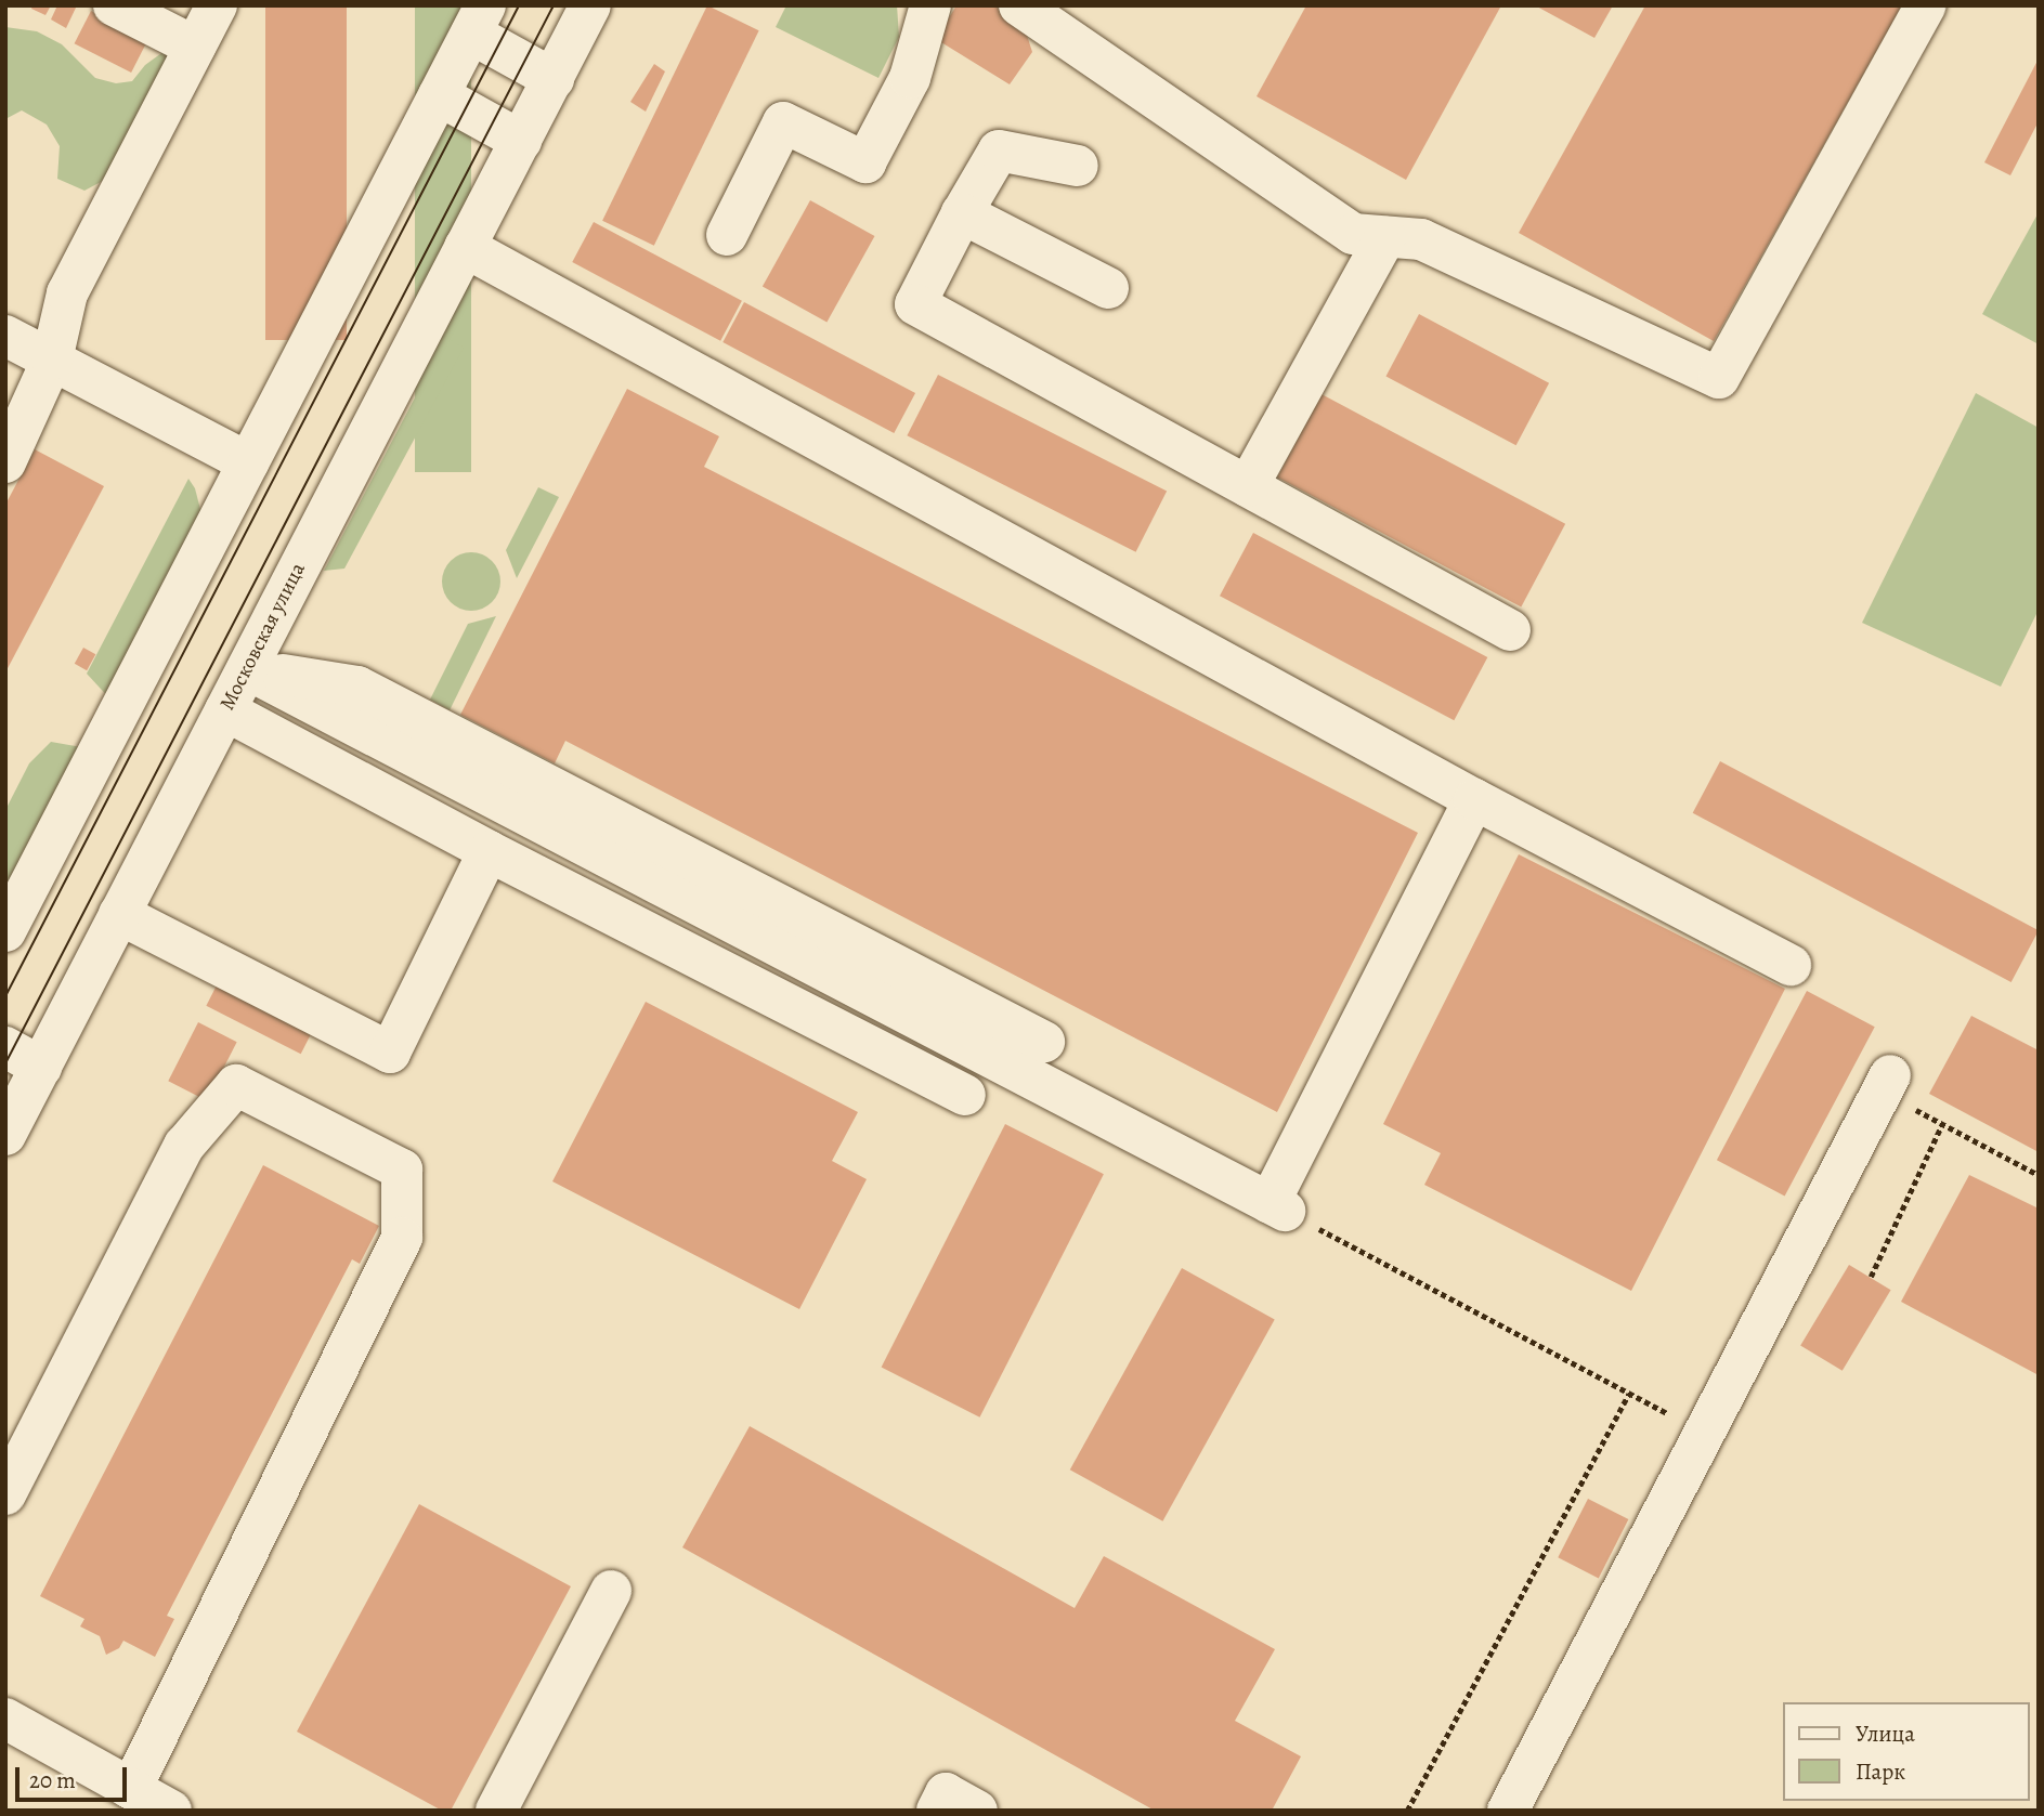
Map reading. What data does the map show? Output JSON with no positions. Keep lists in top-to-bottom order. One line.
{"streets":{"street":["Московская улица"]},"legend":["Улица","Парк"],"scale_bar":"20 m"}
